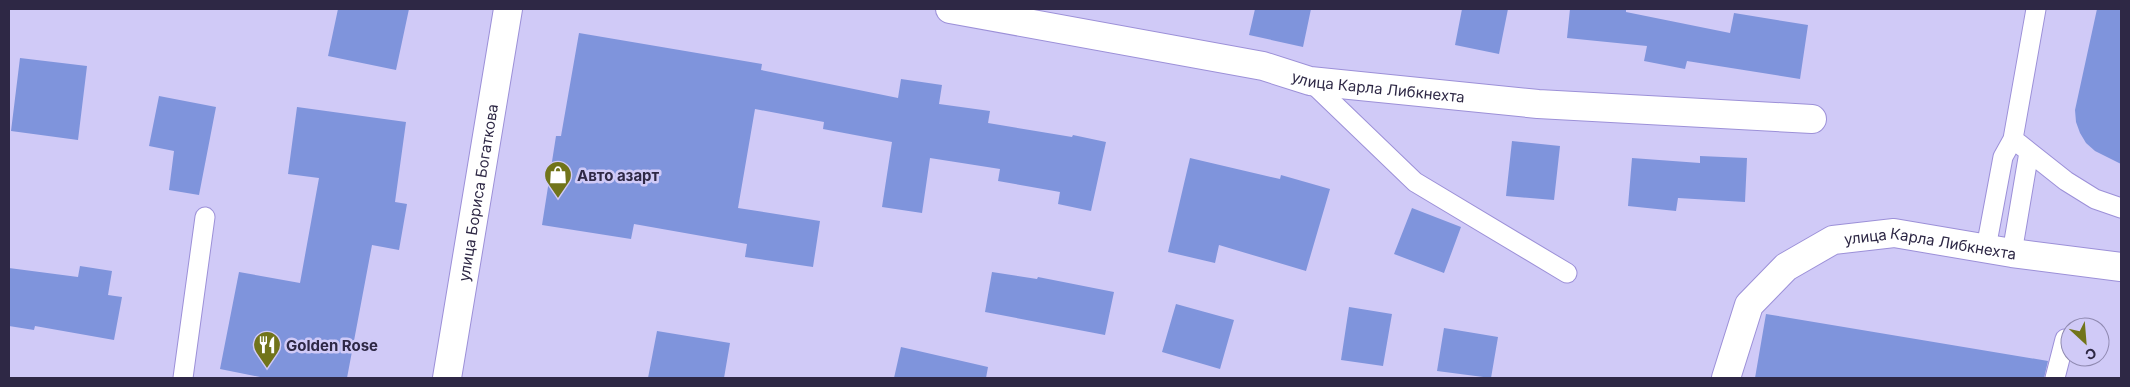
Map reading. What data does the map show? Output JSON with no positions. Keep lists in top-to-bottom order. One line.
{"streets":{"street":["улица Карла Либкнехта","улица Бориса Богаткова"]},"places":{"shop":["Авто азарт"],"restaurant":["Golden Rose"]},"north":"bottom right"}
